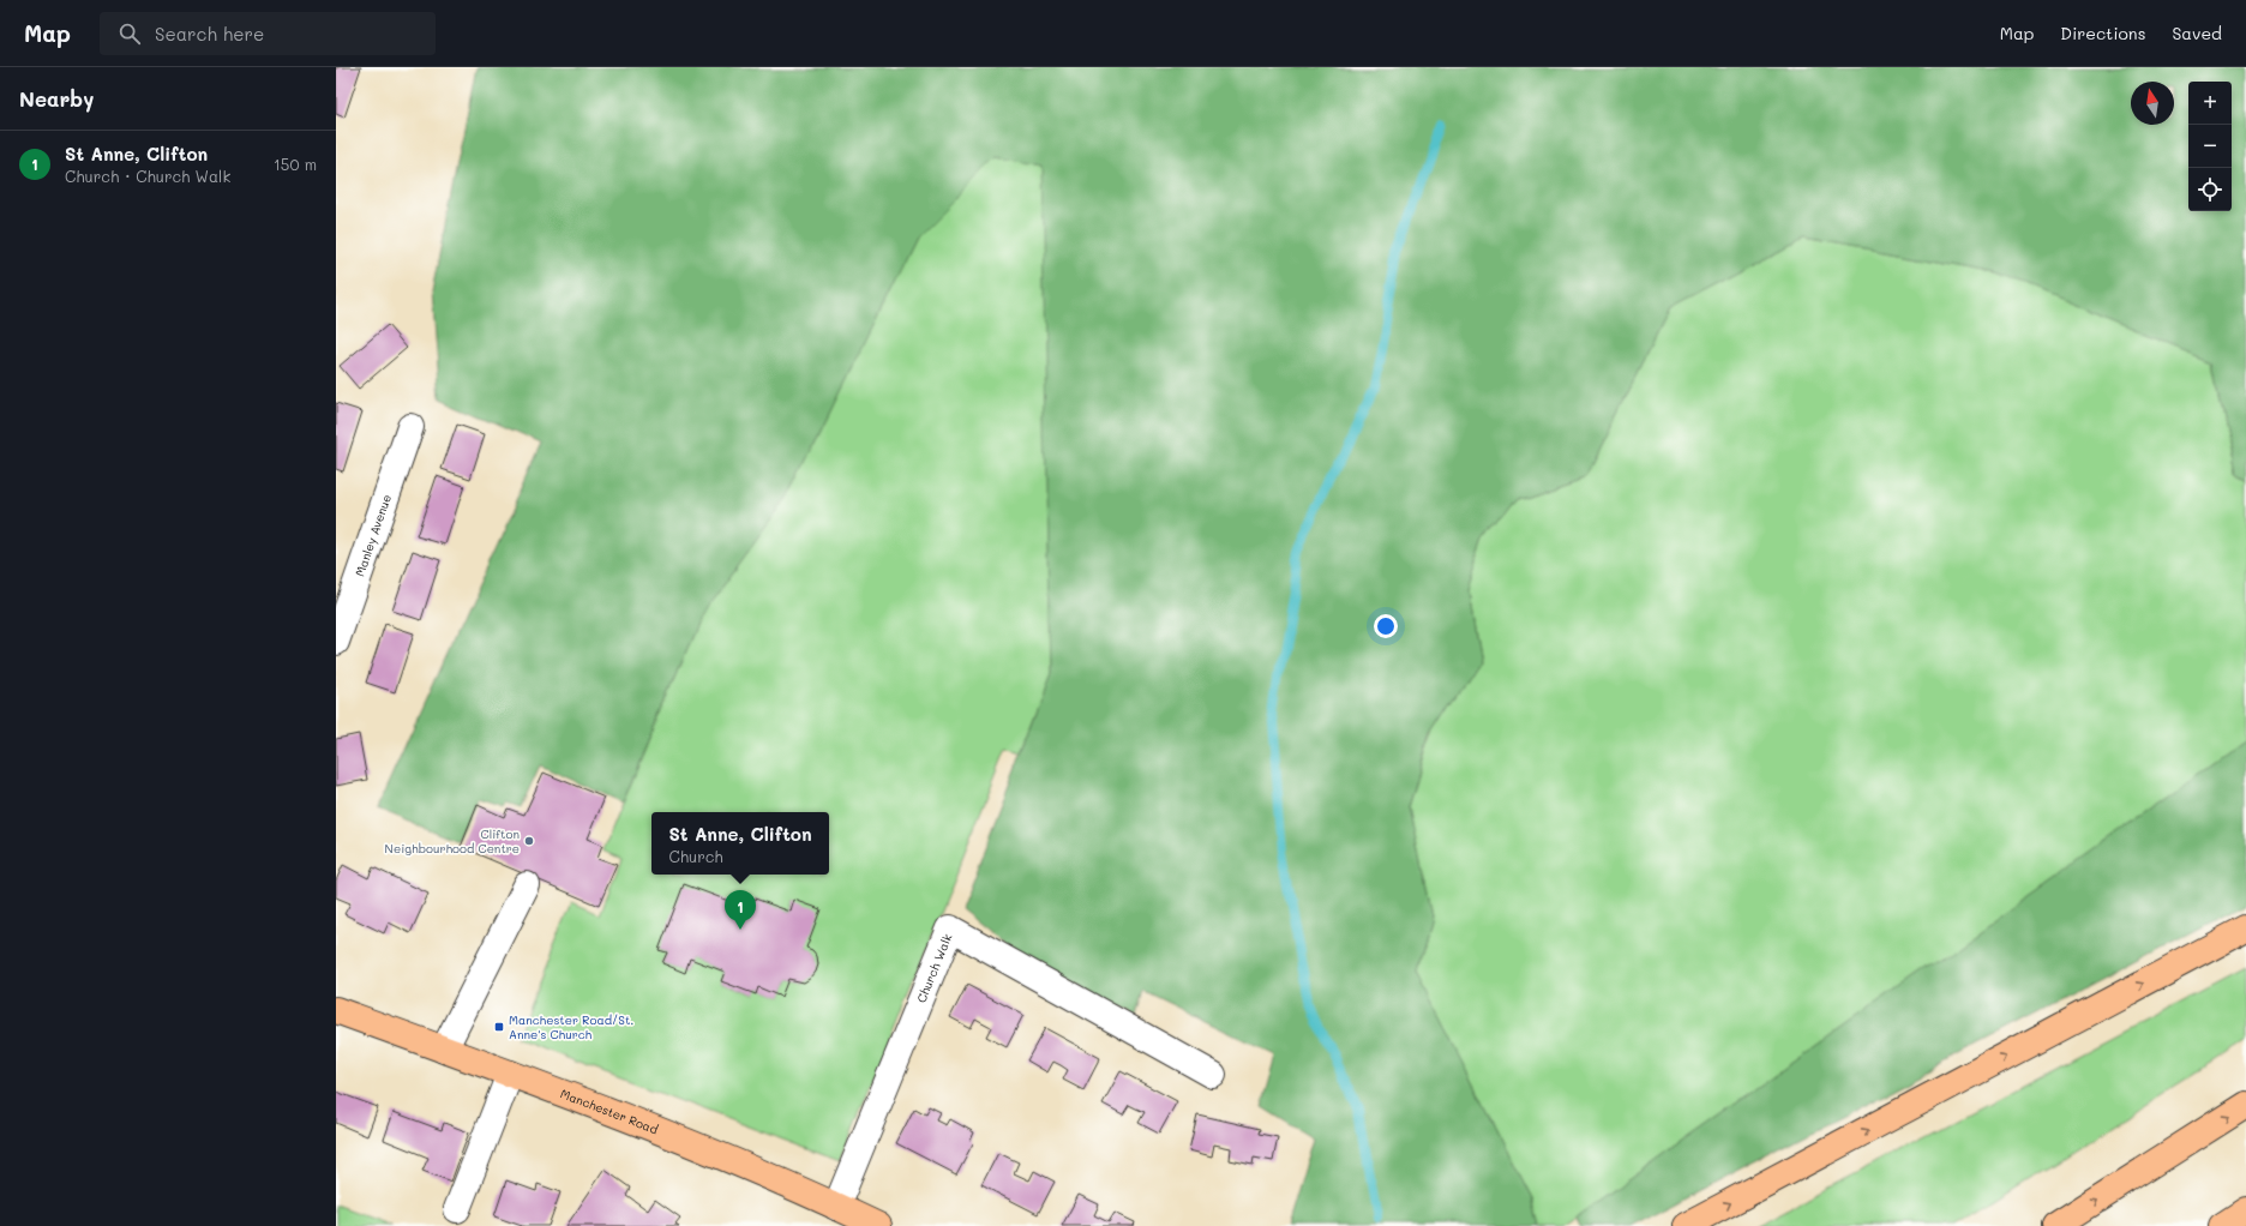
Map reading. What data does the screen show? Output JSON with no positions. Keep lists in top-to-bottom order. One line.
{"streets":{"main road":["Manchester Road"],"street":["Manley Avenue","Church Walk"]},"crossings":[["Church Walk","Manchester Road"]],"places":{"other":["Clifton Neighbourhood Centre"],"transit":["Manchester Road/St. Anne's Church"]},"north":"top","page":{"header":"Map","search":"Search here","nav":["Map","Directions","Saved"],"heading":"Nearby","map_buttons":["+","−"],"list":[{"mark":"1","name":"St Anne, Clifton","note":"Church · Church Walk","value":"150 m"}],"popup":["St Anne, Clifton","Church"],"pins":"1"}}
